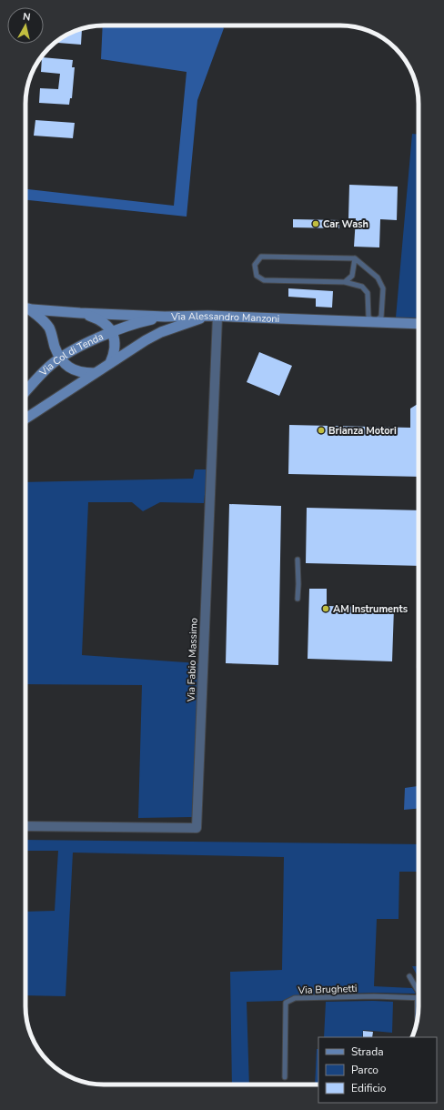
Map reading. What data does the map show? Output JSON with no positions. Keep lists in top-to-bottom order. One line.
{"streets":{"main road":["Via Alessandro Manzoni","Via Col di Tenda"],"street":["Via Fabio Massimo"],"lane":["Via Brughetti"]},"crossings":[["Via Alessandro Manzoni","Via Col di Tenda"],["Via Alessandro Manzoni","Via Fabio Massimo"]],"places":["Car Wash","Brianza Motori","AM Instruments"],"legend":["Strada","Parco","Edificio"],"north":"top"}
